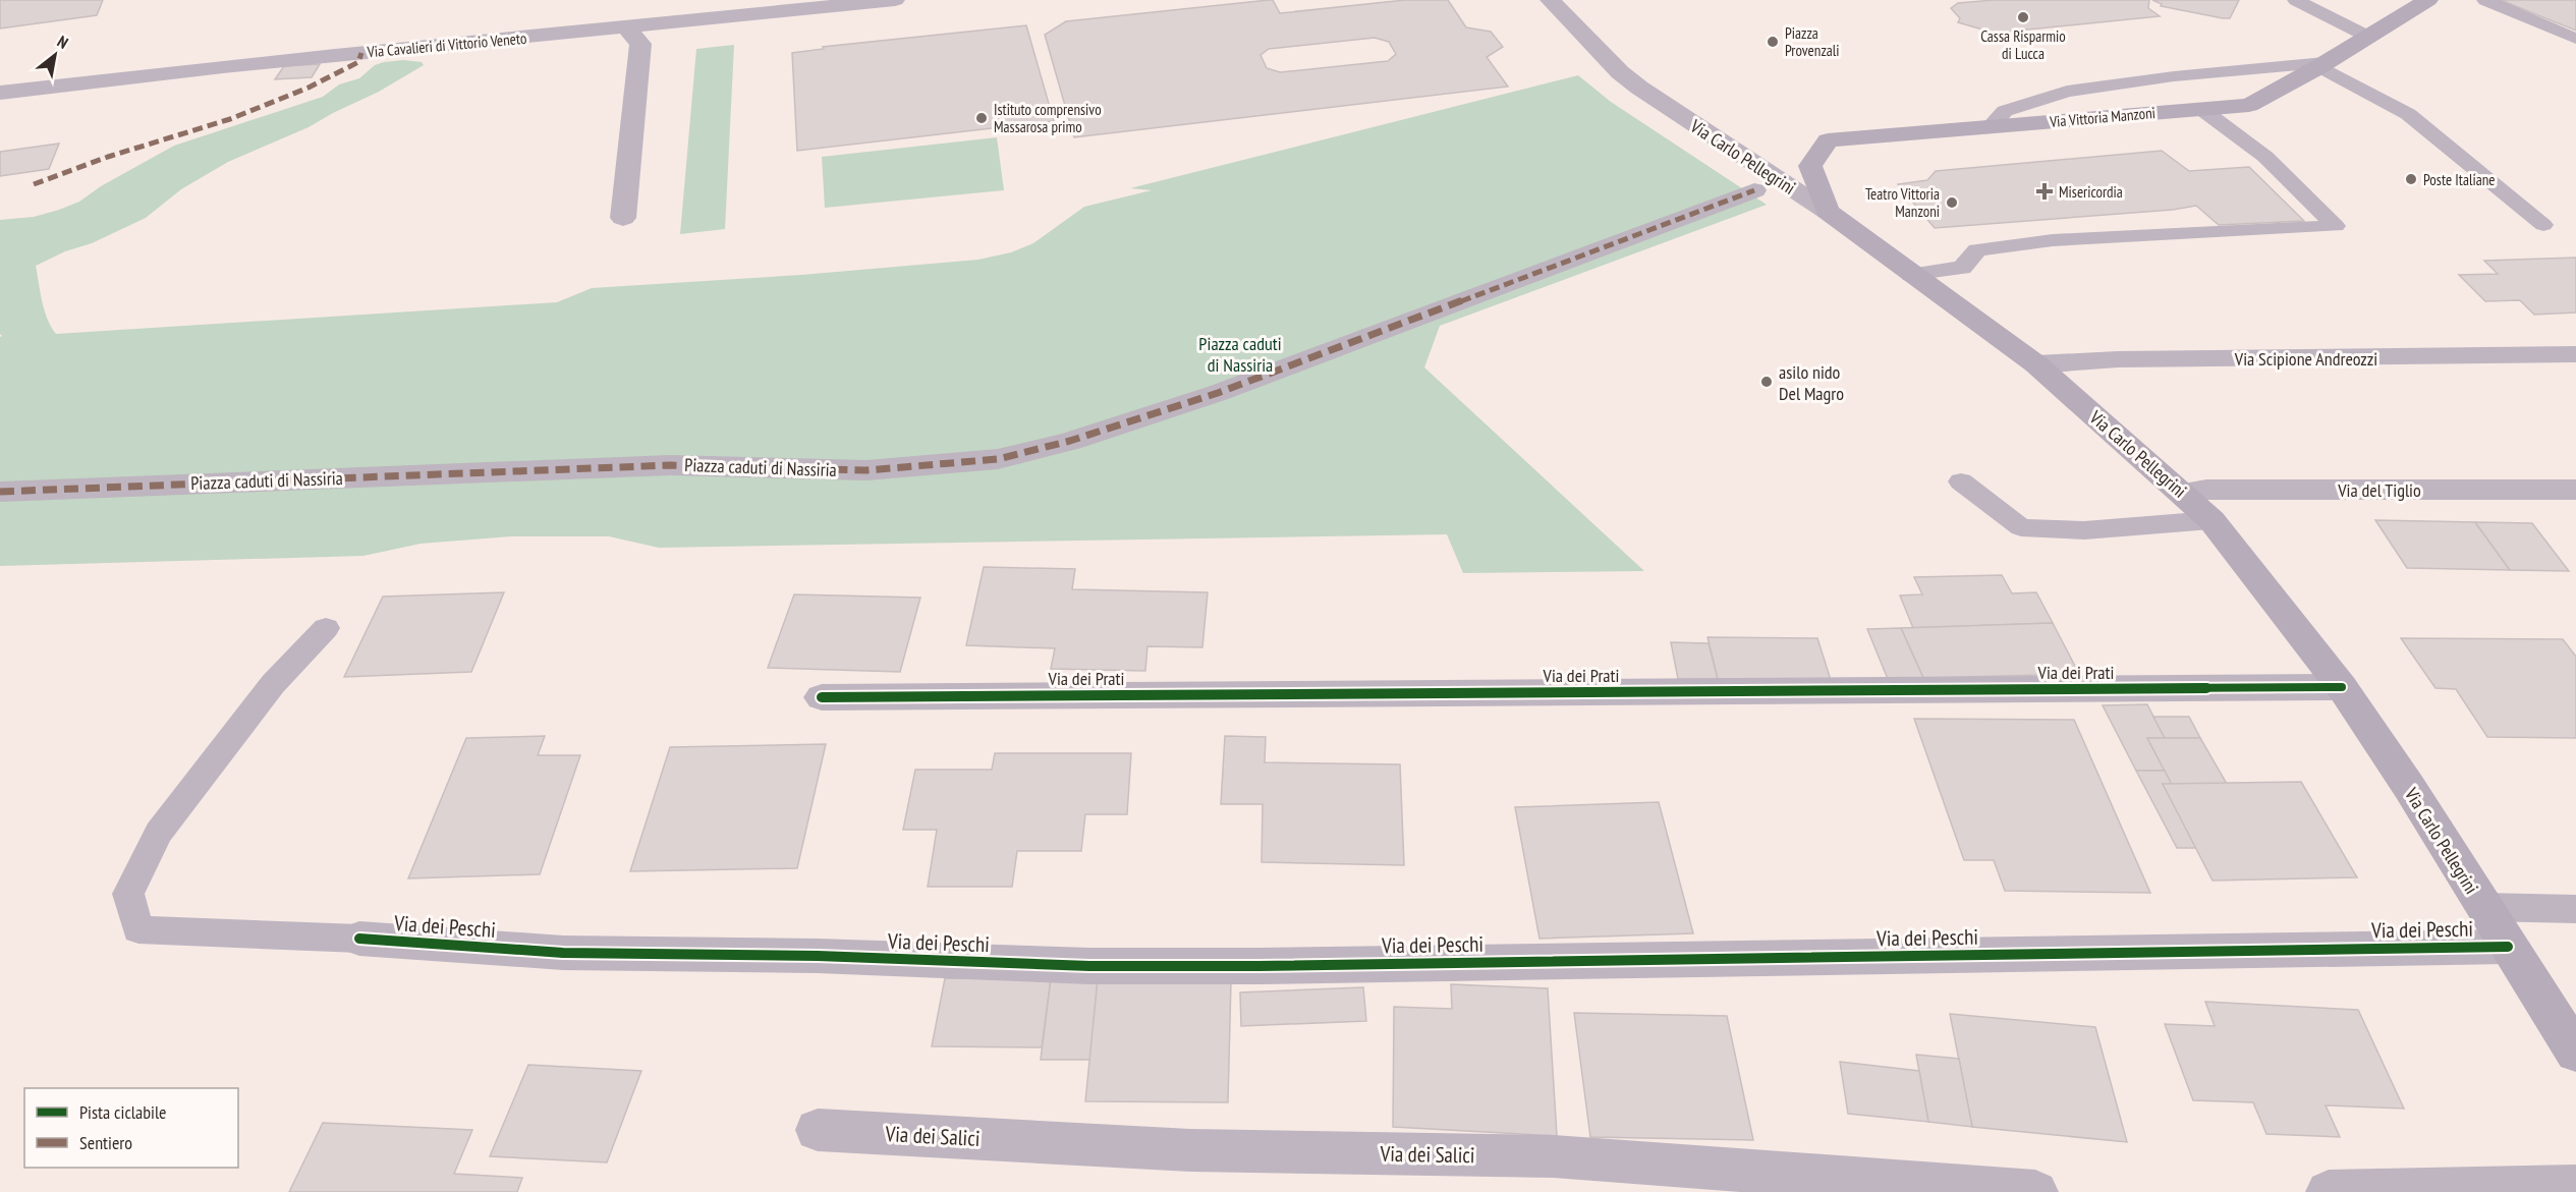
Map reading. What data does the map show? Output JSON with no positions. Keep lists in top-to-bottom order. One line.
{"streets":{"main road":["Via Vittoria Manzoni","Via Carlo Pellegrini"],"street":["Via Cavalieri di Vittorio Veneto","Via Scipione Andreozzi","Piazza caduti di Nassiria","Via del Tiglio","Via dei Prati","Via dei Peschi","Via dei Salici"]},"crossings":[["Via Vittoria Manzoni","Via Carlo Pellegrini"],["Via Carlo Pellegrini","Via Scipione Andreozzi"],["Via Carlo Pellegrini","Via del Tiglio"],["Via Carlo Pellegrini","Via dei Prati"],["Via Carlo Pellegrini","Via dei Peschi"]],"parks":["Piazza caduti di Nassiria"],"places":{"other":["Cassa Risparmio di Lucca","Piazza Provenzali","Istituto comprensivo Massarosa primo","Poste Italiane","Teatro Vittoria Manzoni","asilo nido Del Magro"],"health":["Misericordia"]},"legend":["Pista ciclabile","Sentiero"],"north":"top right"}
